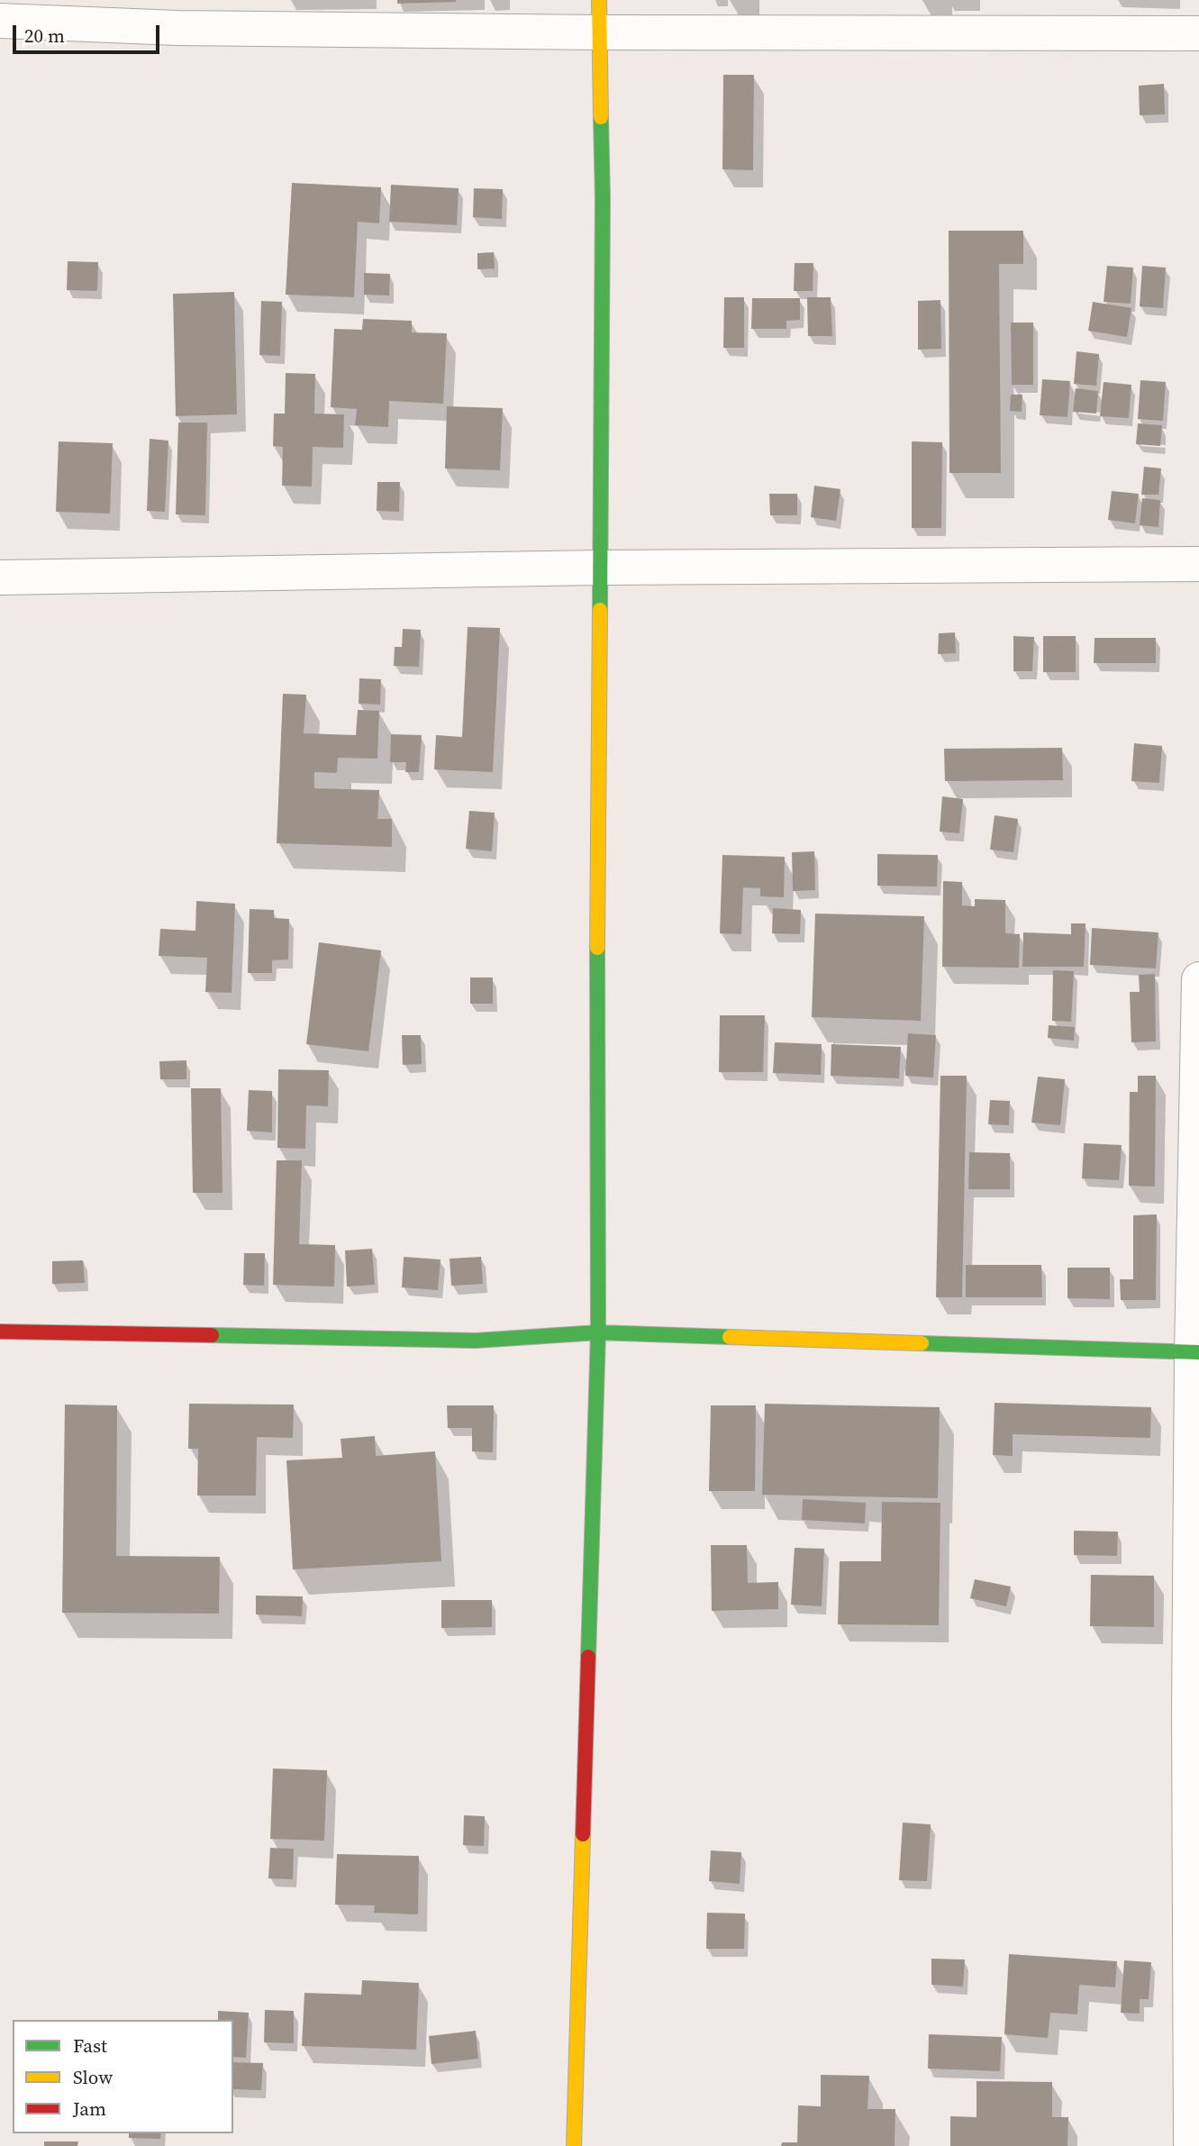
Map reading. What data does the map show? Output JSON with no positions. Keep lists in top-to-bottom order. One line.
{"legend":["Fast","Slow","Jam"],"scale_bar":"20 m"}
